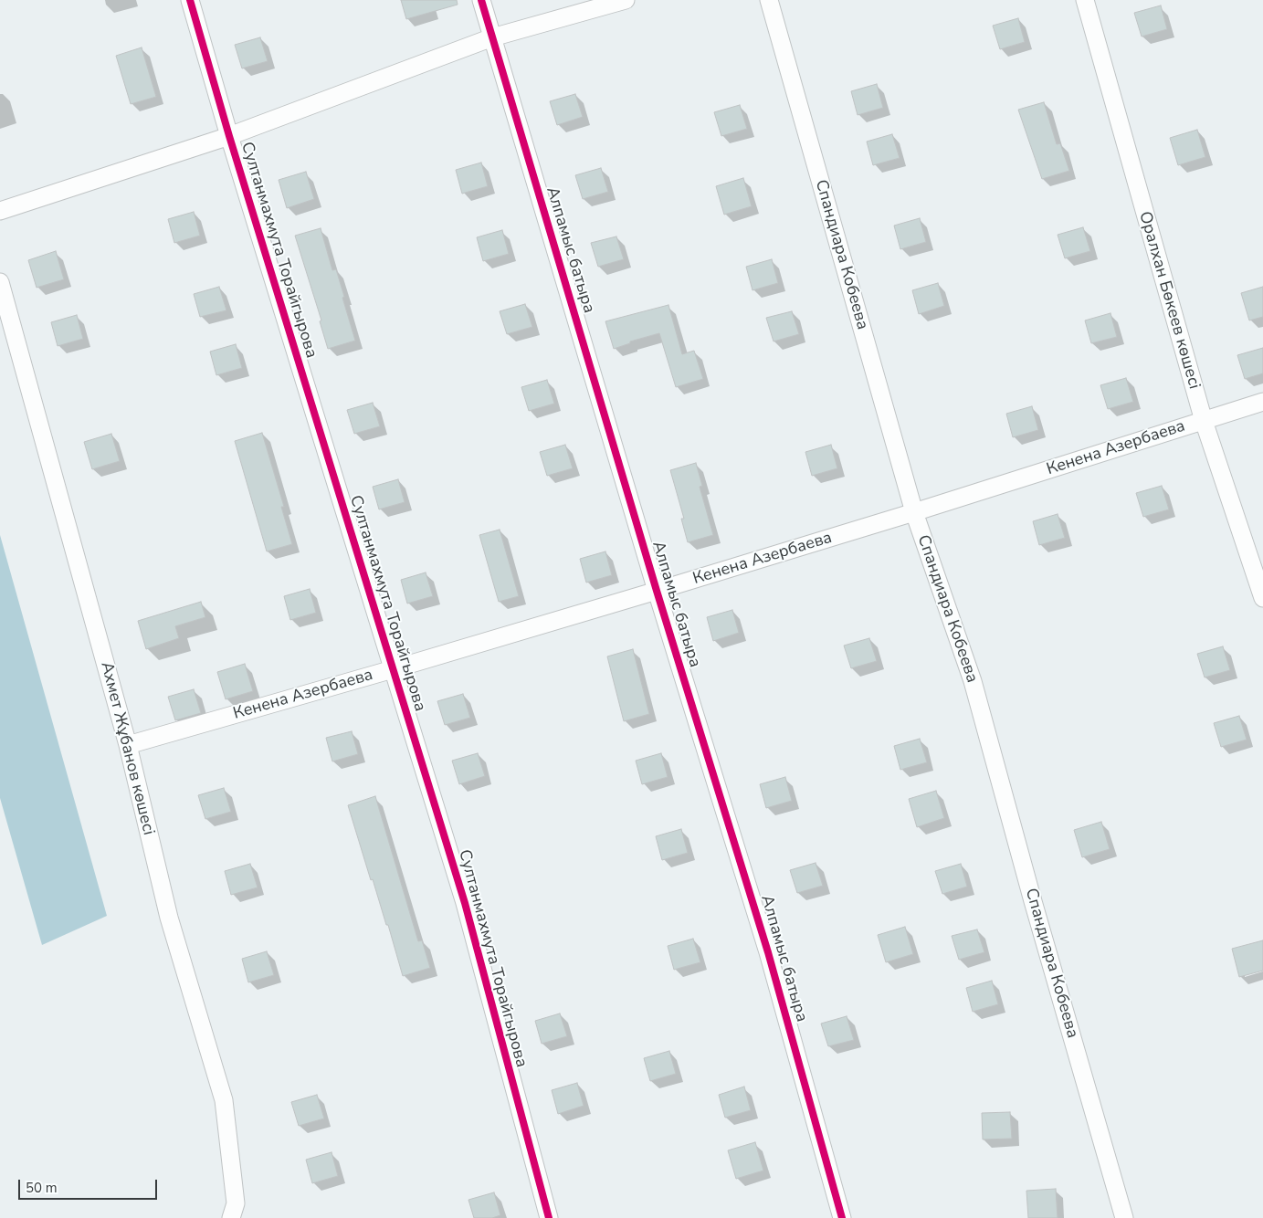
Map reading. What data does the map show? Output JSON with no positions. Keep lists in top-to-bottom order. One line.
{"streets":{"street":["Султанмахмута Торайгырова","Алпамыс батыра","Спандиара Кобеева","Оралхан Бөкеев көшесі","Кенена Азербаева","Ахмет Жұбанов көшесі"]},"crossings":[["Султанмахмута Торайгырова","Кенена Азербаева"],["Алпамыс батыра","Кенена Азербаева"],["Спандиара Кобеева","Кенена Азербаева"],["Оралхан Бөкеев көшесі","Кенена Азербаева"],["Кенена Азербаева","Ахмет Жұбанов көшесі"]],"scale_bar":"50 m"}
